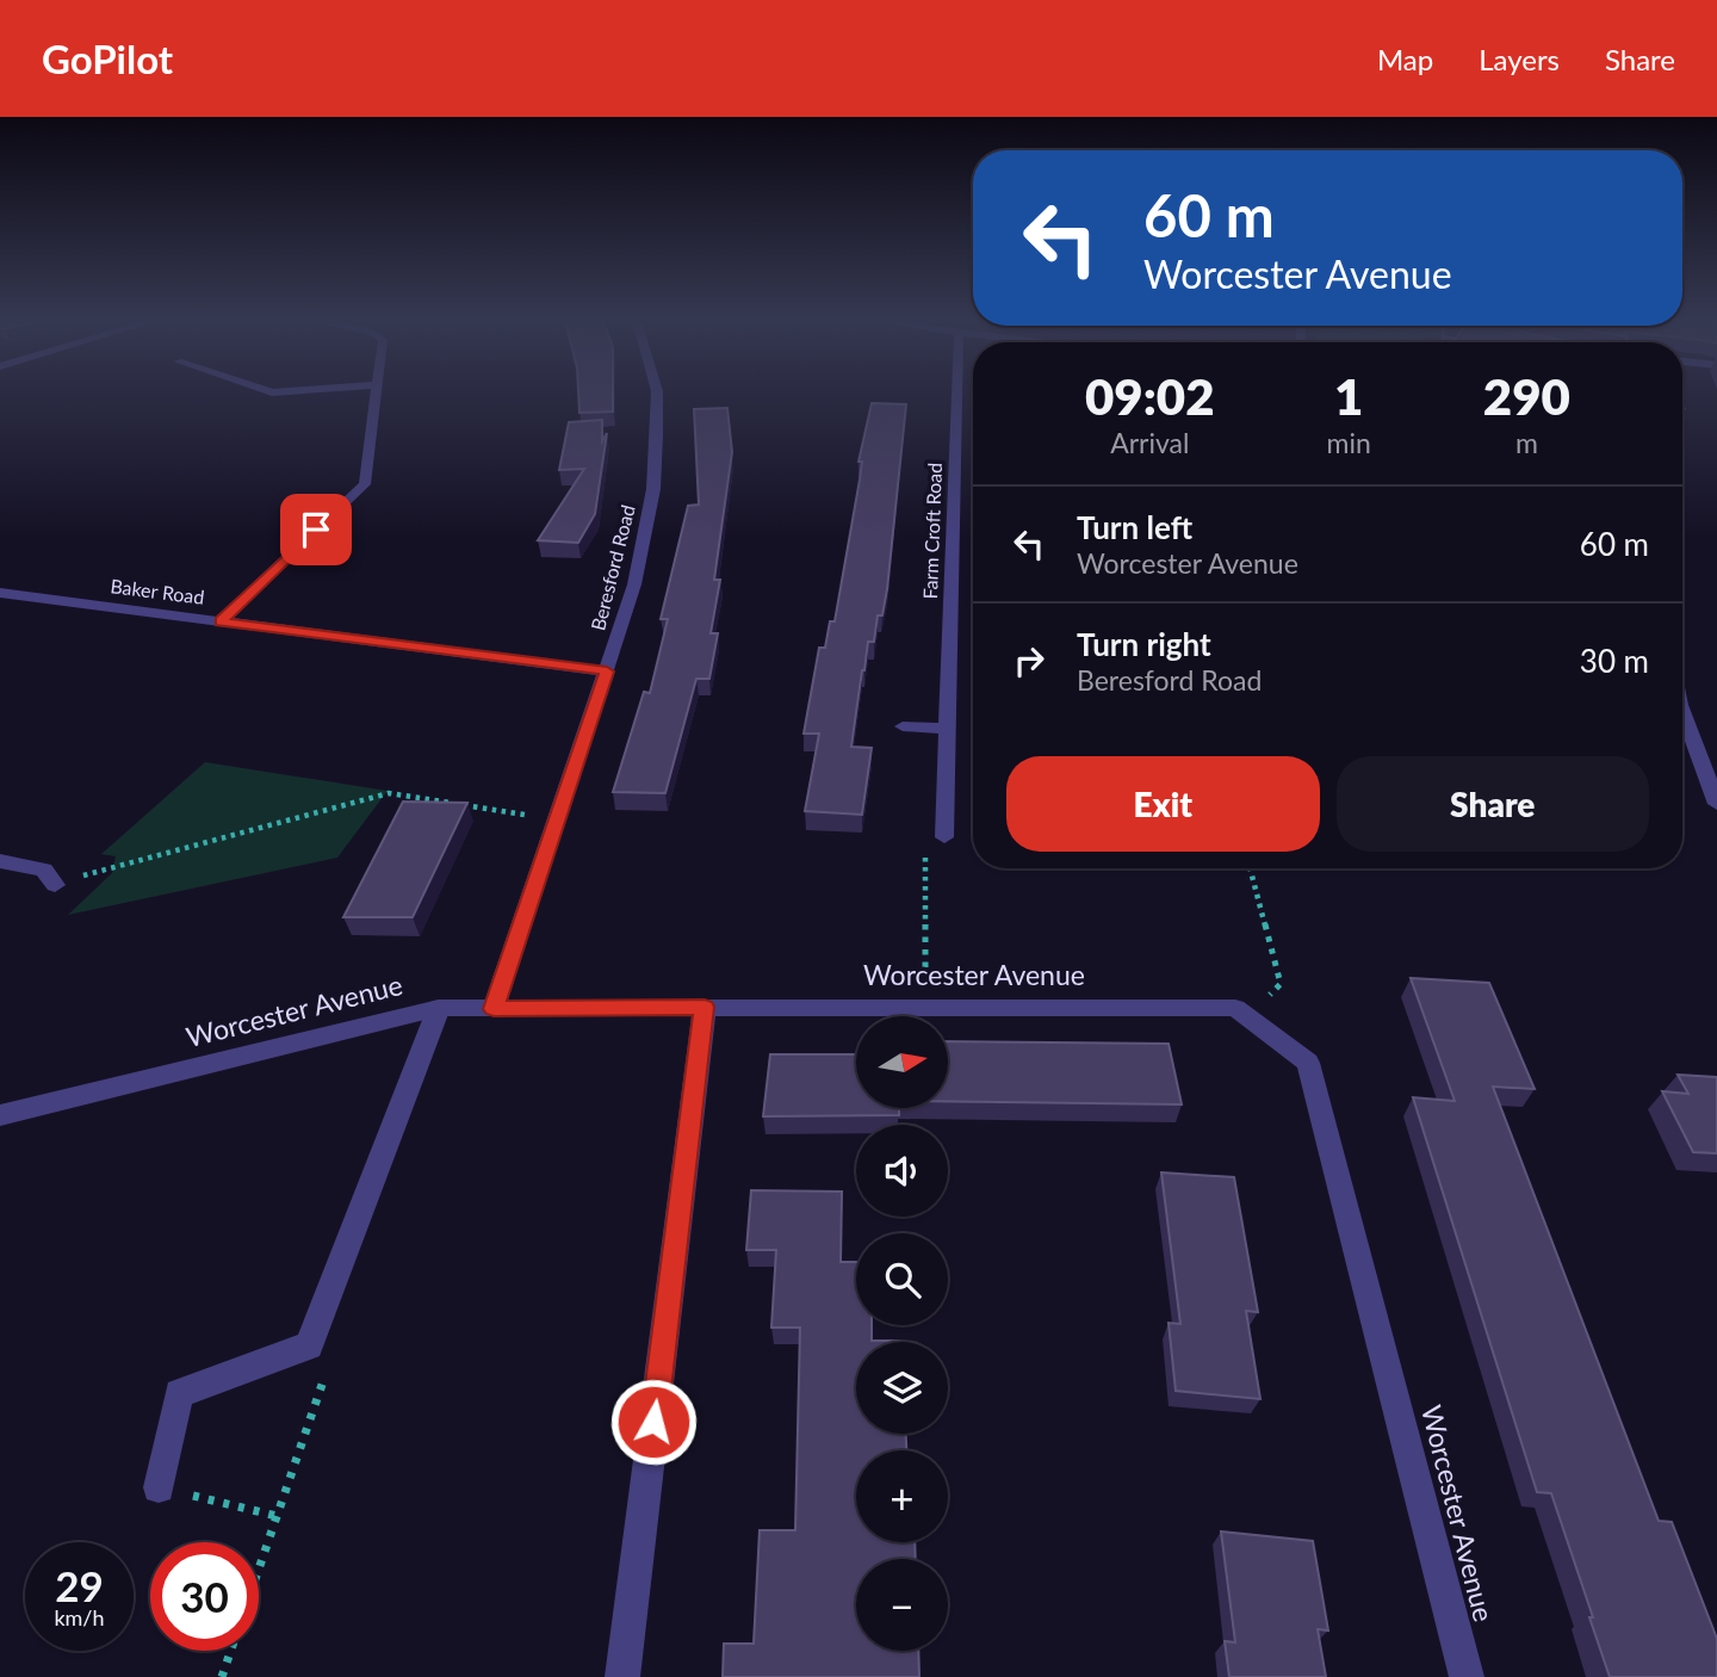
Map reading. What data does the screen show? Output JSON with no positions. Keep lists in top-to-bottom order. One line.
{"streets":{"street":["Farm Croft Road","Beresford Road","Baker Road","Worcester Avenue"]},"crossings":[["Beresford Road","Baker Road"],["Beresford Road","Worcester Avenue"]],"north":"right","page":{"header":"GoPilot","nav":["Map","Layers","Share"],"turn":["60 m","Worcester Avenue"],"eta":["09:02","Arrival","1","min","290","m"],"list":[{"name":"Turn left","note":"Worcester Avenue","value":"60 m"},{"name":"Turn right","note":"Beresford Road","value":"30 m"}],"buttons":["Exit","Share"],"map_buttons":["+","−"],"speed":"29 km/h","limit":"30"}}
